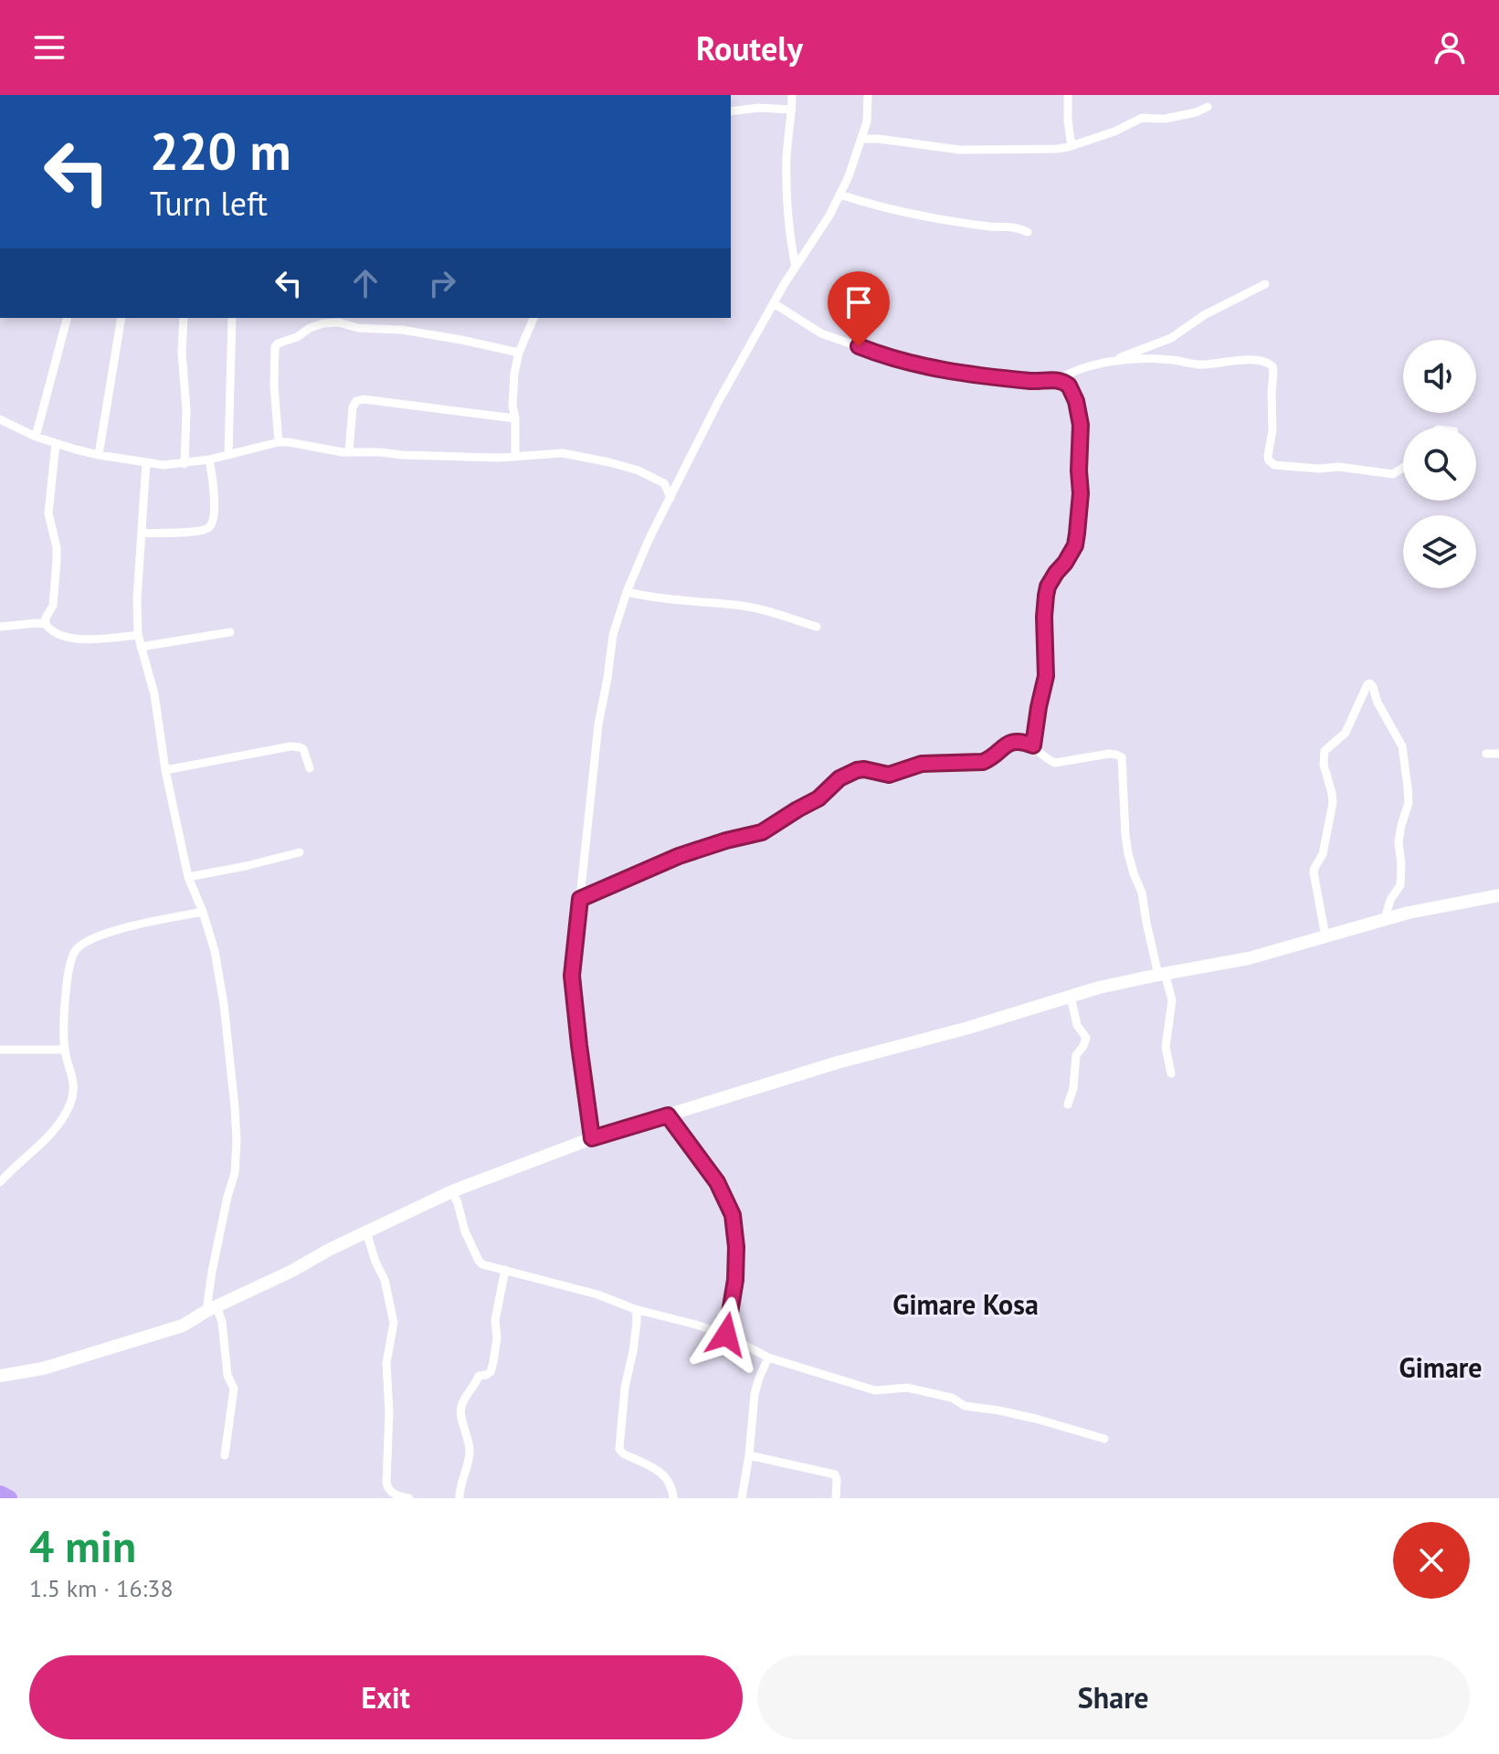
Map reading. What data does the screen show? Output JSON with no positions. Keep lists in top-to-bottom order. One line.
{"districts":["Gimare Kosa","Gimare"],"page":{"header":"Routely","turn":["220 m","Turn left"],"heading":["4 min","1.5 km · 16:38"],"buttons":["Exit","Share"]}}
